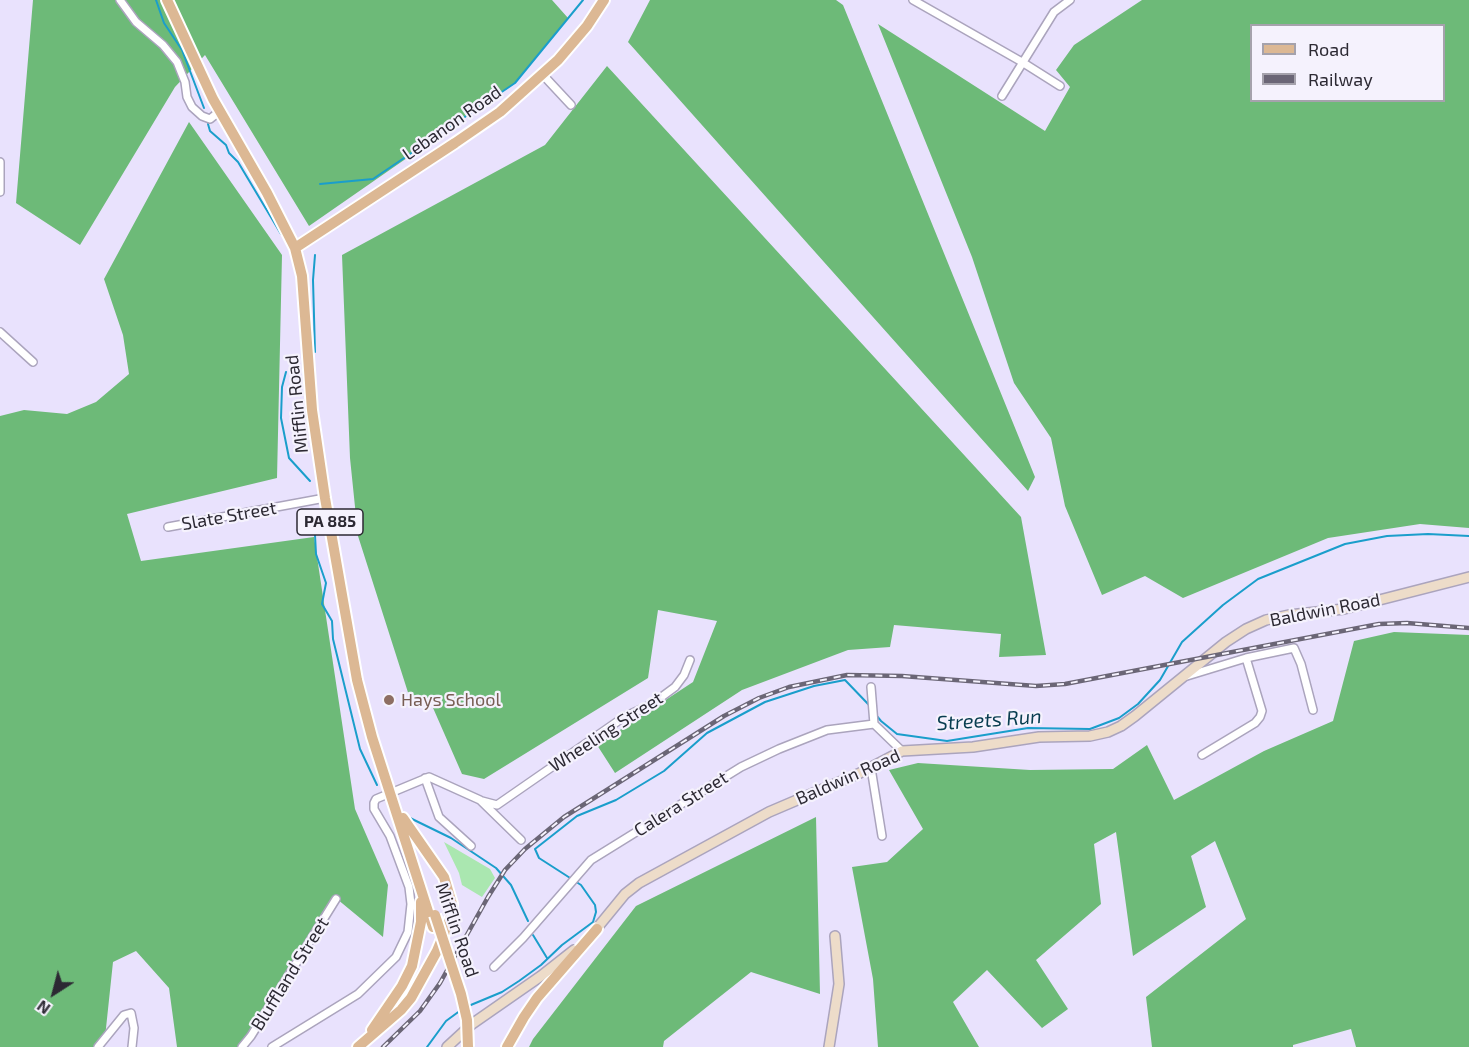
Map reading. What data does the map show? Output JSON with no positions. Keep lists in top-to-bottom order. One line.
{"streets":{"main road":["Lebanon Road","Mifflin Road","PA 885","Baldwin Road"],"street":["Slate Street","Wheeling Street","Calera Street","Bluffland Street"]},"crossings":[["Lebanon Road","Mifflin Road"],["Mifflin Road","Slate Street"]],"water":["Streets Run"],"places":["Hays School"],"legend":["Road","Railway"],"north":"bottom left"}
